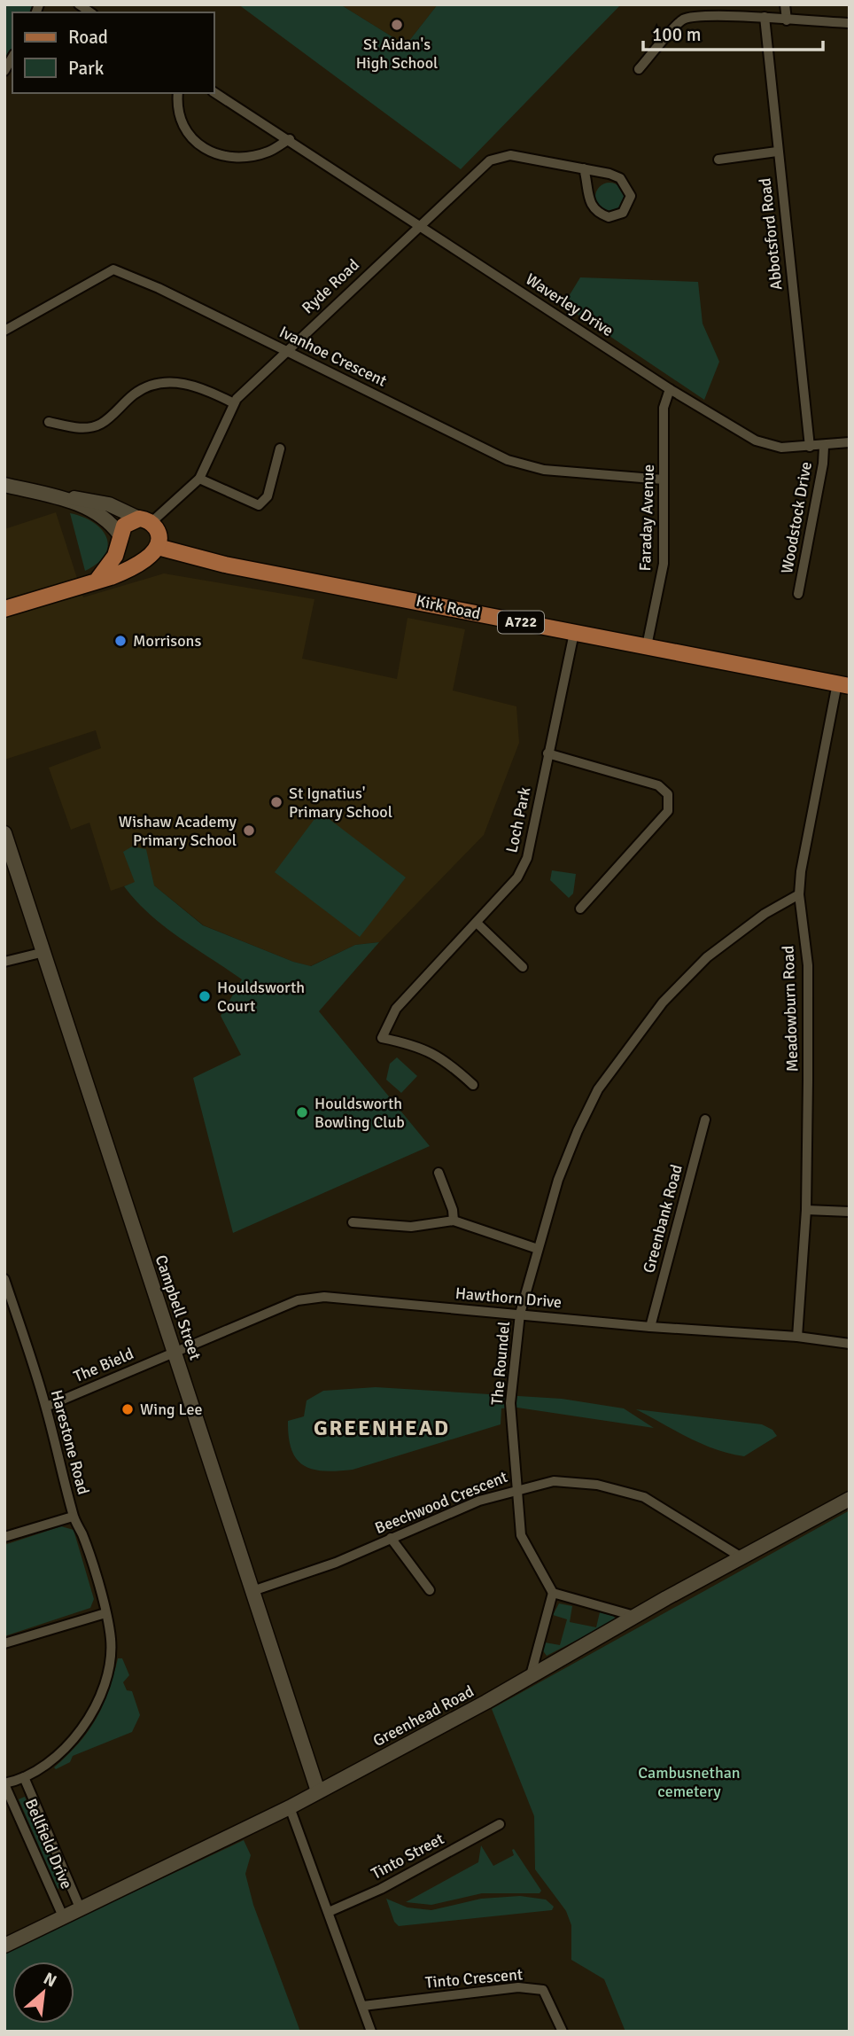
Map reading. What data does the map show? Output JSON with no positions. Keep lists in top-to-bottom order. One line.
{"streets":{"main road":["Kirk Road","A722"],"street":["Abbotsford Road","Ryde Road","Waverley Drive","Ivanhoe Crescent","Faraday Avenue","Woodstock Drive","Loch Park","Meadowburn Road","Greenbank Road","Hawthorn Drive","Campbell Street","The Roundel","The Bield","Harestone Road","Beechwood Crescent","Greenhead Road","Bellfield Drive","Tinto Street","Tinto Crescent"]},"crossings":[["Abbotsford Road","Waverley Drive"],["Ryde Road","Waverley Drive"],["Ryde Road","Ivanhoe Crescent"],["Ryde Road","Kirk Road"],["Waverley Drive","Faraday Avenue"],["Waverley Drive","Woodstock Drive"],["Ivanhoe Crescent","Faraday Avenue"],["Faraday Avenue","Kirk Road"],["Kirk Road","Loch Park"],["Kirk Road","Meadowburn Road"],["Meadowburn Road","Hawthorn Drive"],["Meadowburn Road","The Roundel"],["Greenbank Road","Hawthorn Drive"],["Hawthorn Drive","Campbell Street"],["Hawthorn Drive","The Roundel"],["Hawthorn Drive","The Bield"],["Campbell Street","The Bield"],["Campbell Street","Beechwood Crescent"],["Campbell Street","Greenhead Road"],["The Roundel","Beechwood Crescent"],["The Bield","Harestone Road"],["Harestone Road","Bellfield Drive"],["Beechwood Crescent","Greenhead Road"],["Greenhead Road","Bellfield Drive"]],"districts":["GREENHEAD"],"parks":["Cambusnethan cemetery"],"places":["St Aidan's High School","Morrisons","St Ignatius' Primary School","Wishaw Academy Primary School","Houldsworth Court","Houldsworth Bowling Club","Wing Lee"],"legend":["Road","Park"],"scale_bar":"100 m","north":"top right"}
